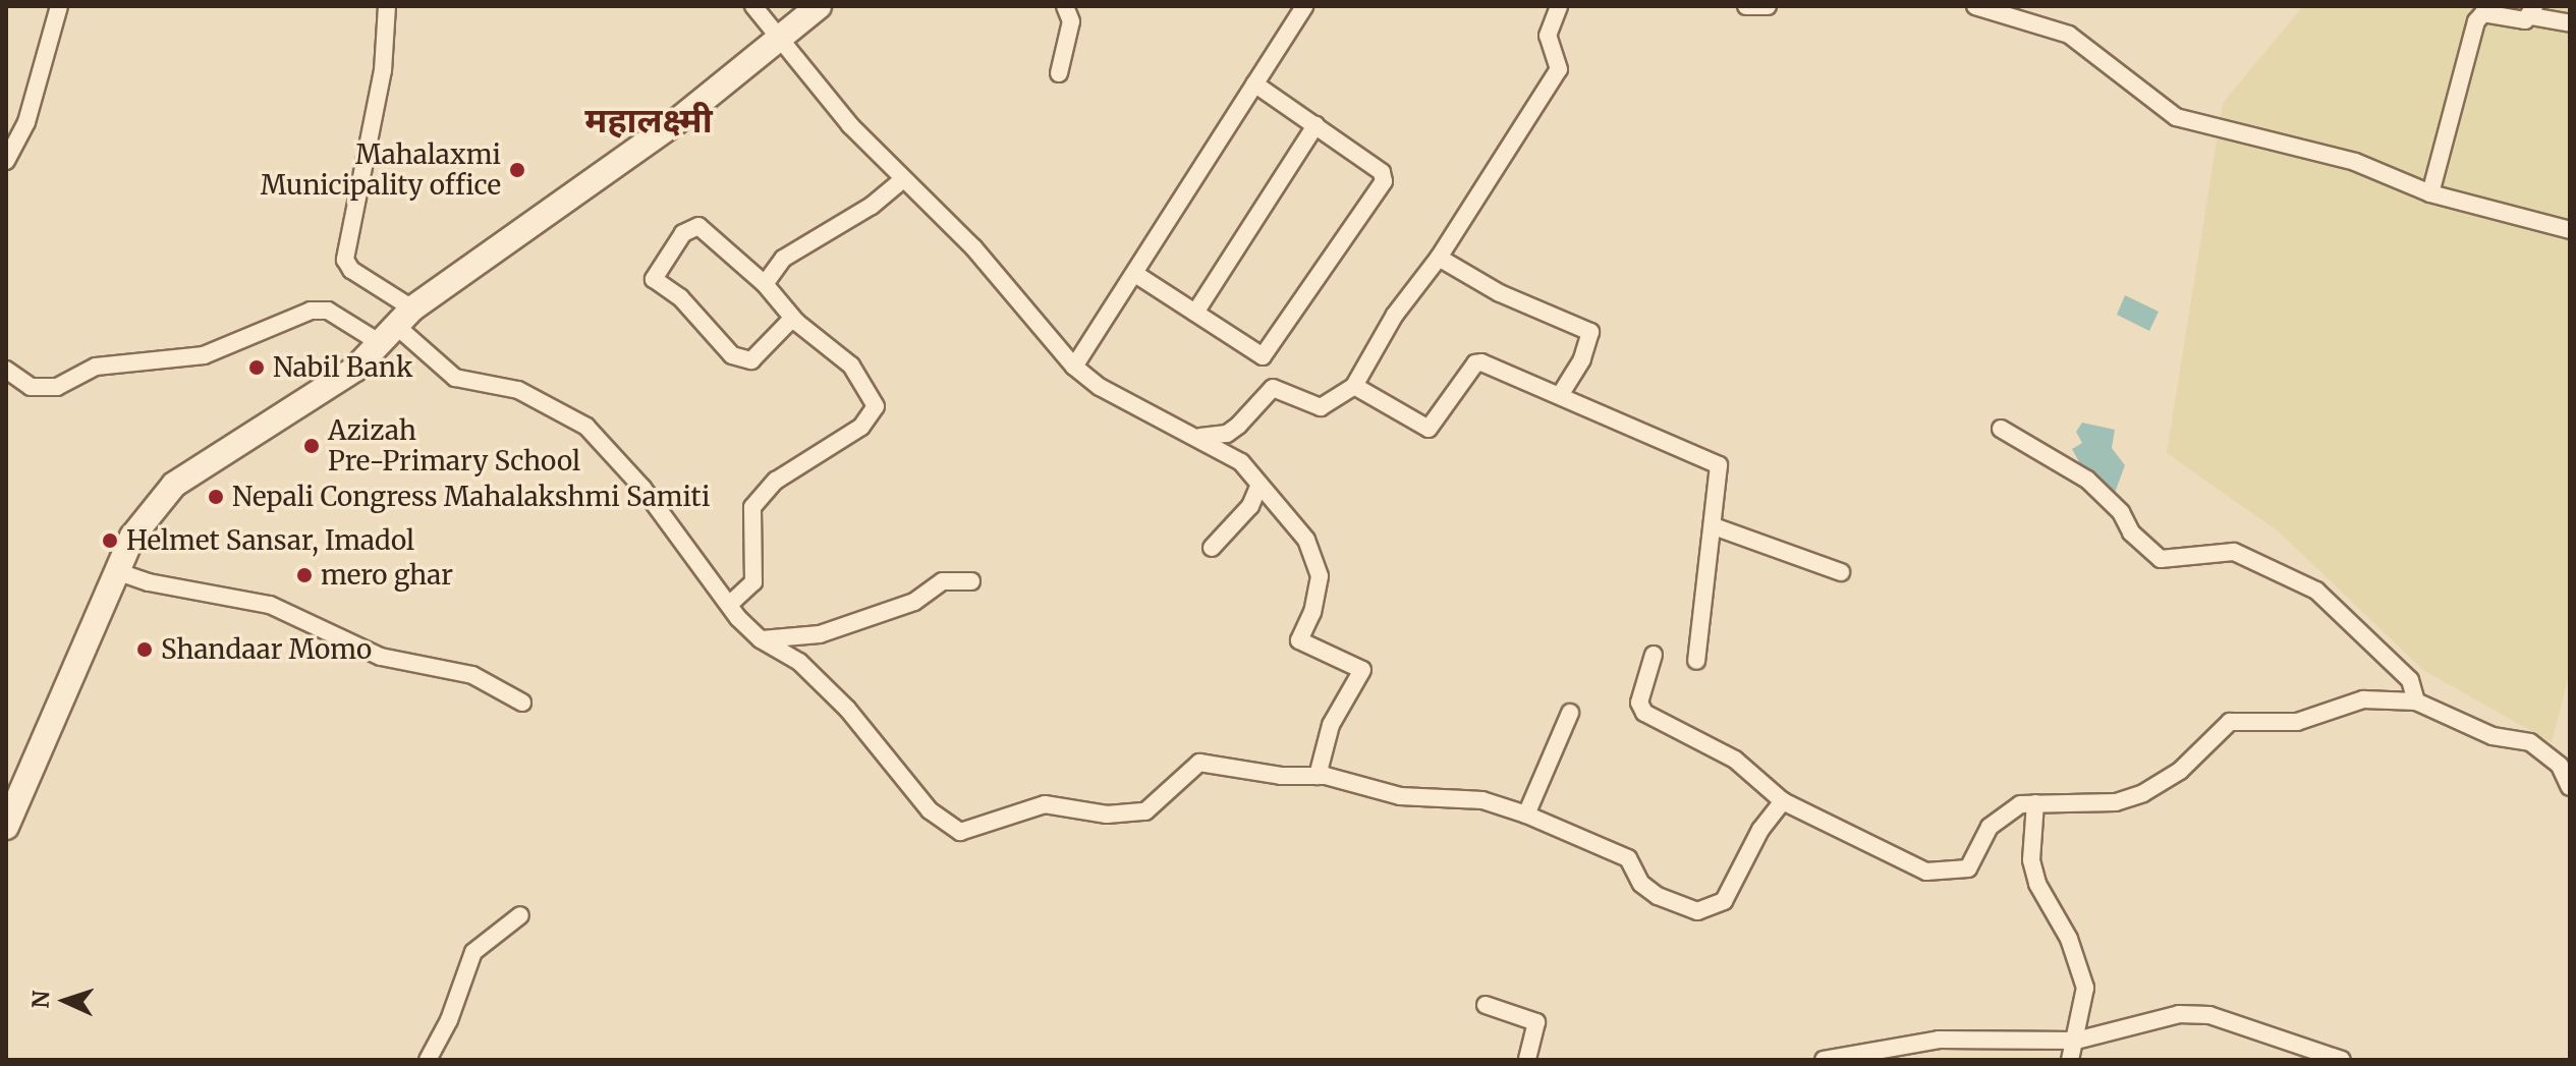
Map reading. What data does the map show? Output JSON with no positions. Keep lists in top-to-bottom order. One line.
{"districts":["महालक्ष्मी"],"places":["Mahalaxmi Municipality office","Nabil Bank","Azizah Pre-Primary School","Nepali Congress Mahalakshmi Samiti","Helmet Sansar, Imadol","mero ghar","Shandaar Momo"],"north":"left"}
